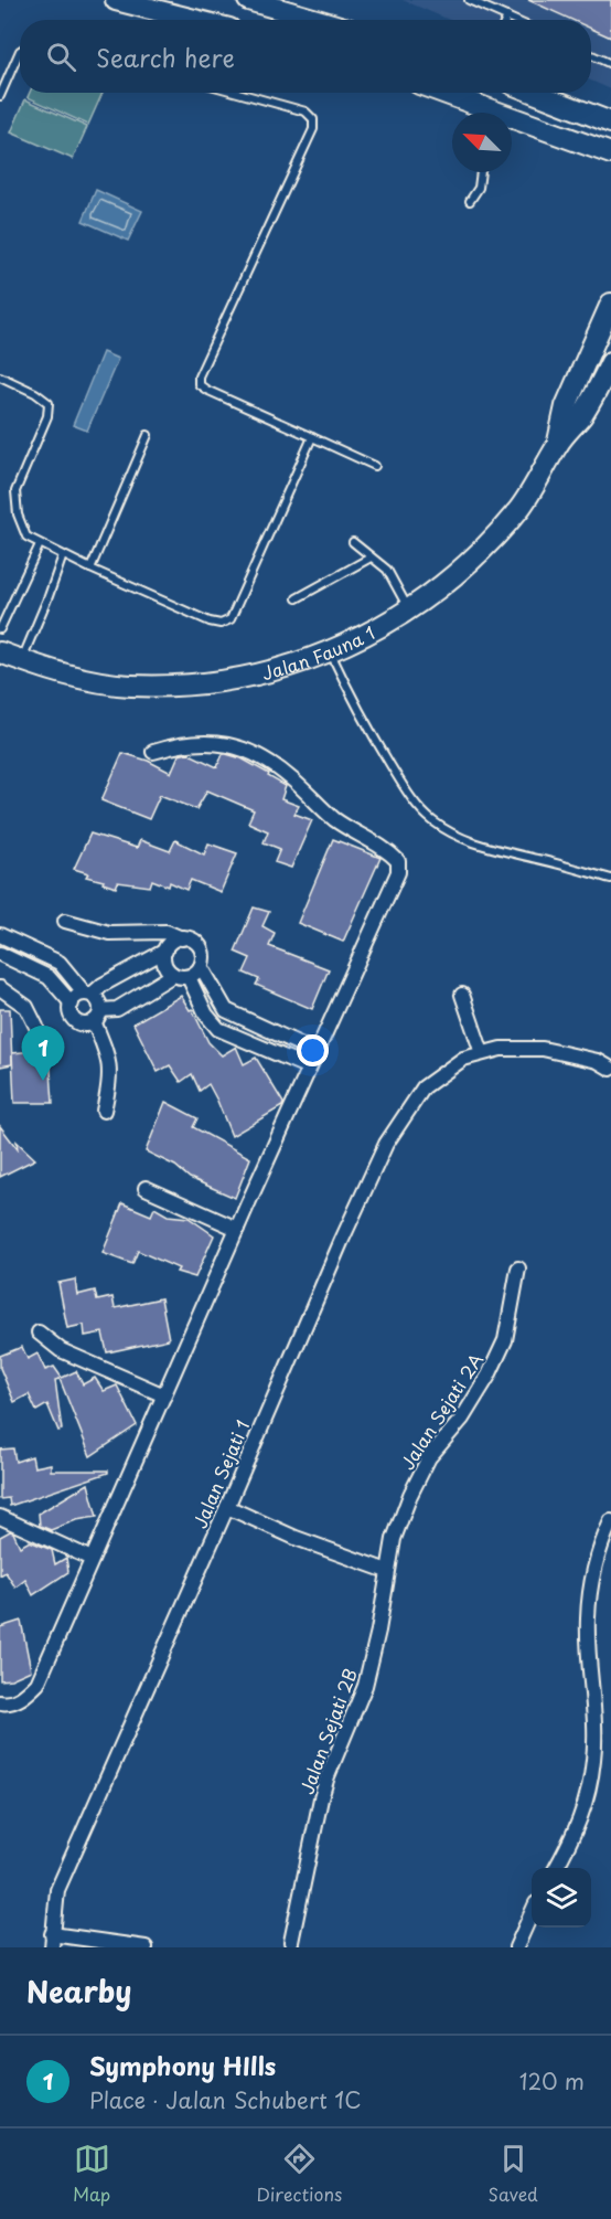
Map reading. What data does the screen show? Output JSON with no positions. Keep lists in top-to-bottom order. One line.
{"streets":{"street":["Jalan Fauna 1","Jalan Sejati 2A","Jalan Sejati 1","Jalan Sejati 2B"]},"crossings":[["Jalan Sejati 2A","Jalan Sejati 2B"]],"north":"top left","page":{"search":"Search here","pins":"1","heading":"Nearby","list":[{"mark":"1","name":"Symphony HIlls","note":"Place · Jalan Schubert 1C","value":"120 m"}],"nav":["Map","Directions","Saved"]}}
